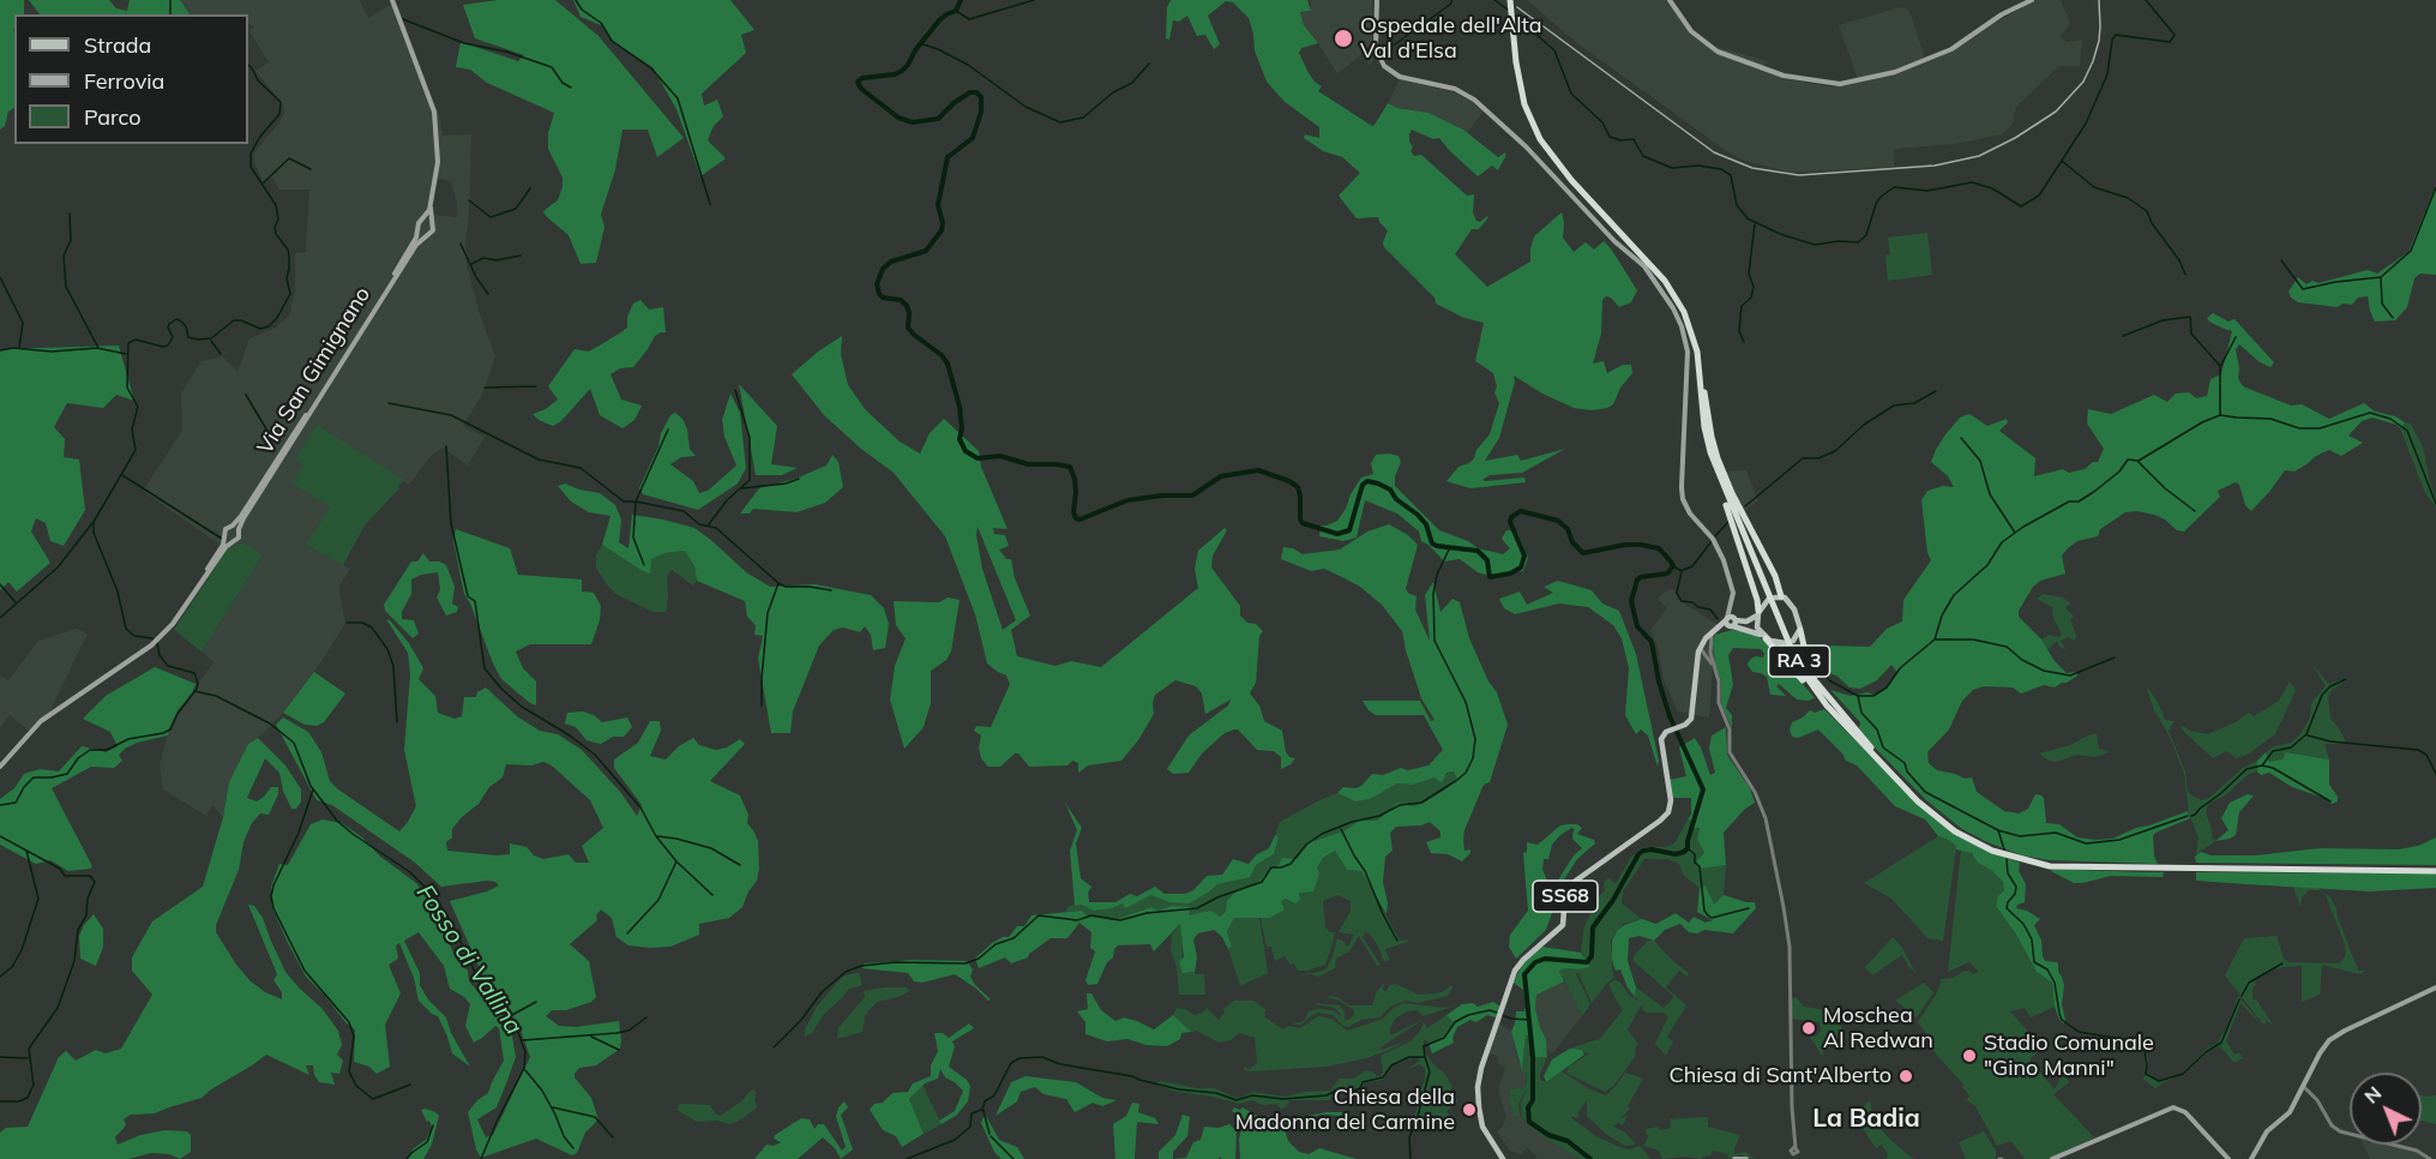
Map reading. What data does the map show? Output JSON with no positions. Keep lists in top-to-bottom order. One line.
{"streets":{"highway":["RA 3"],"main road":["Via San Gimignano","SS68"]},"districts":["La Badia"],"water":["Fosso di Vallina"],"places":["Ospedale dell'Alta Val d'Elsa","Moschea Al Redwan","Stadio Comunale \"Gino Manni\"","Chiesa di Sant'Alberto","Chiesa della Madonna del Carmine"],"legend":["Strada","Ferrovia","Parco"],"north":"top left"}
